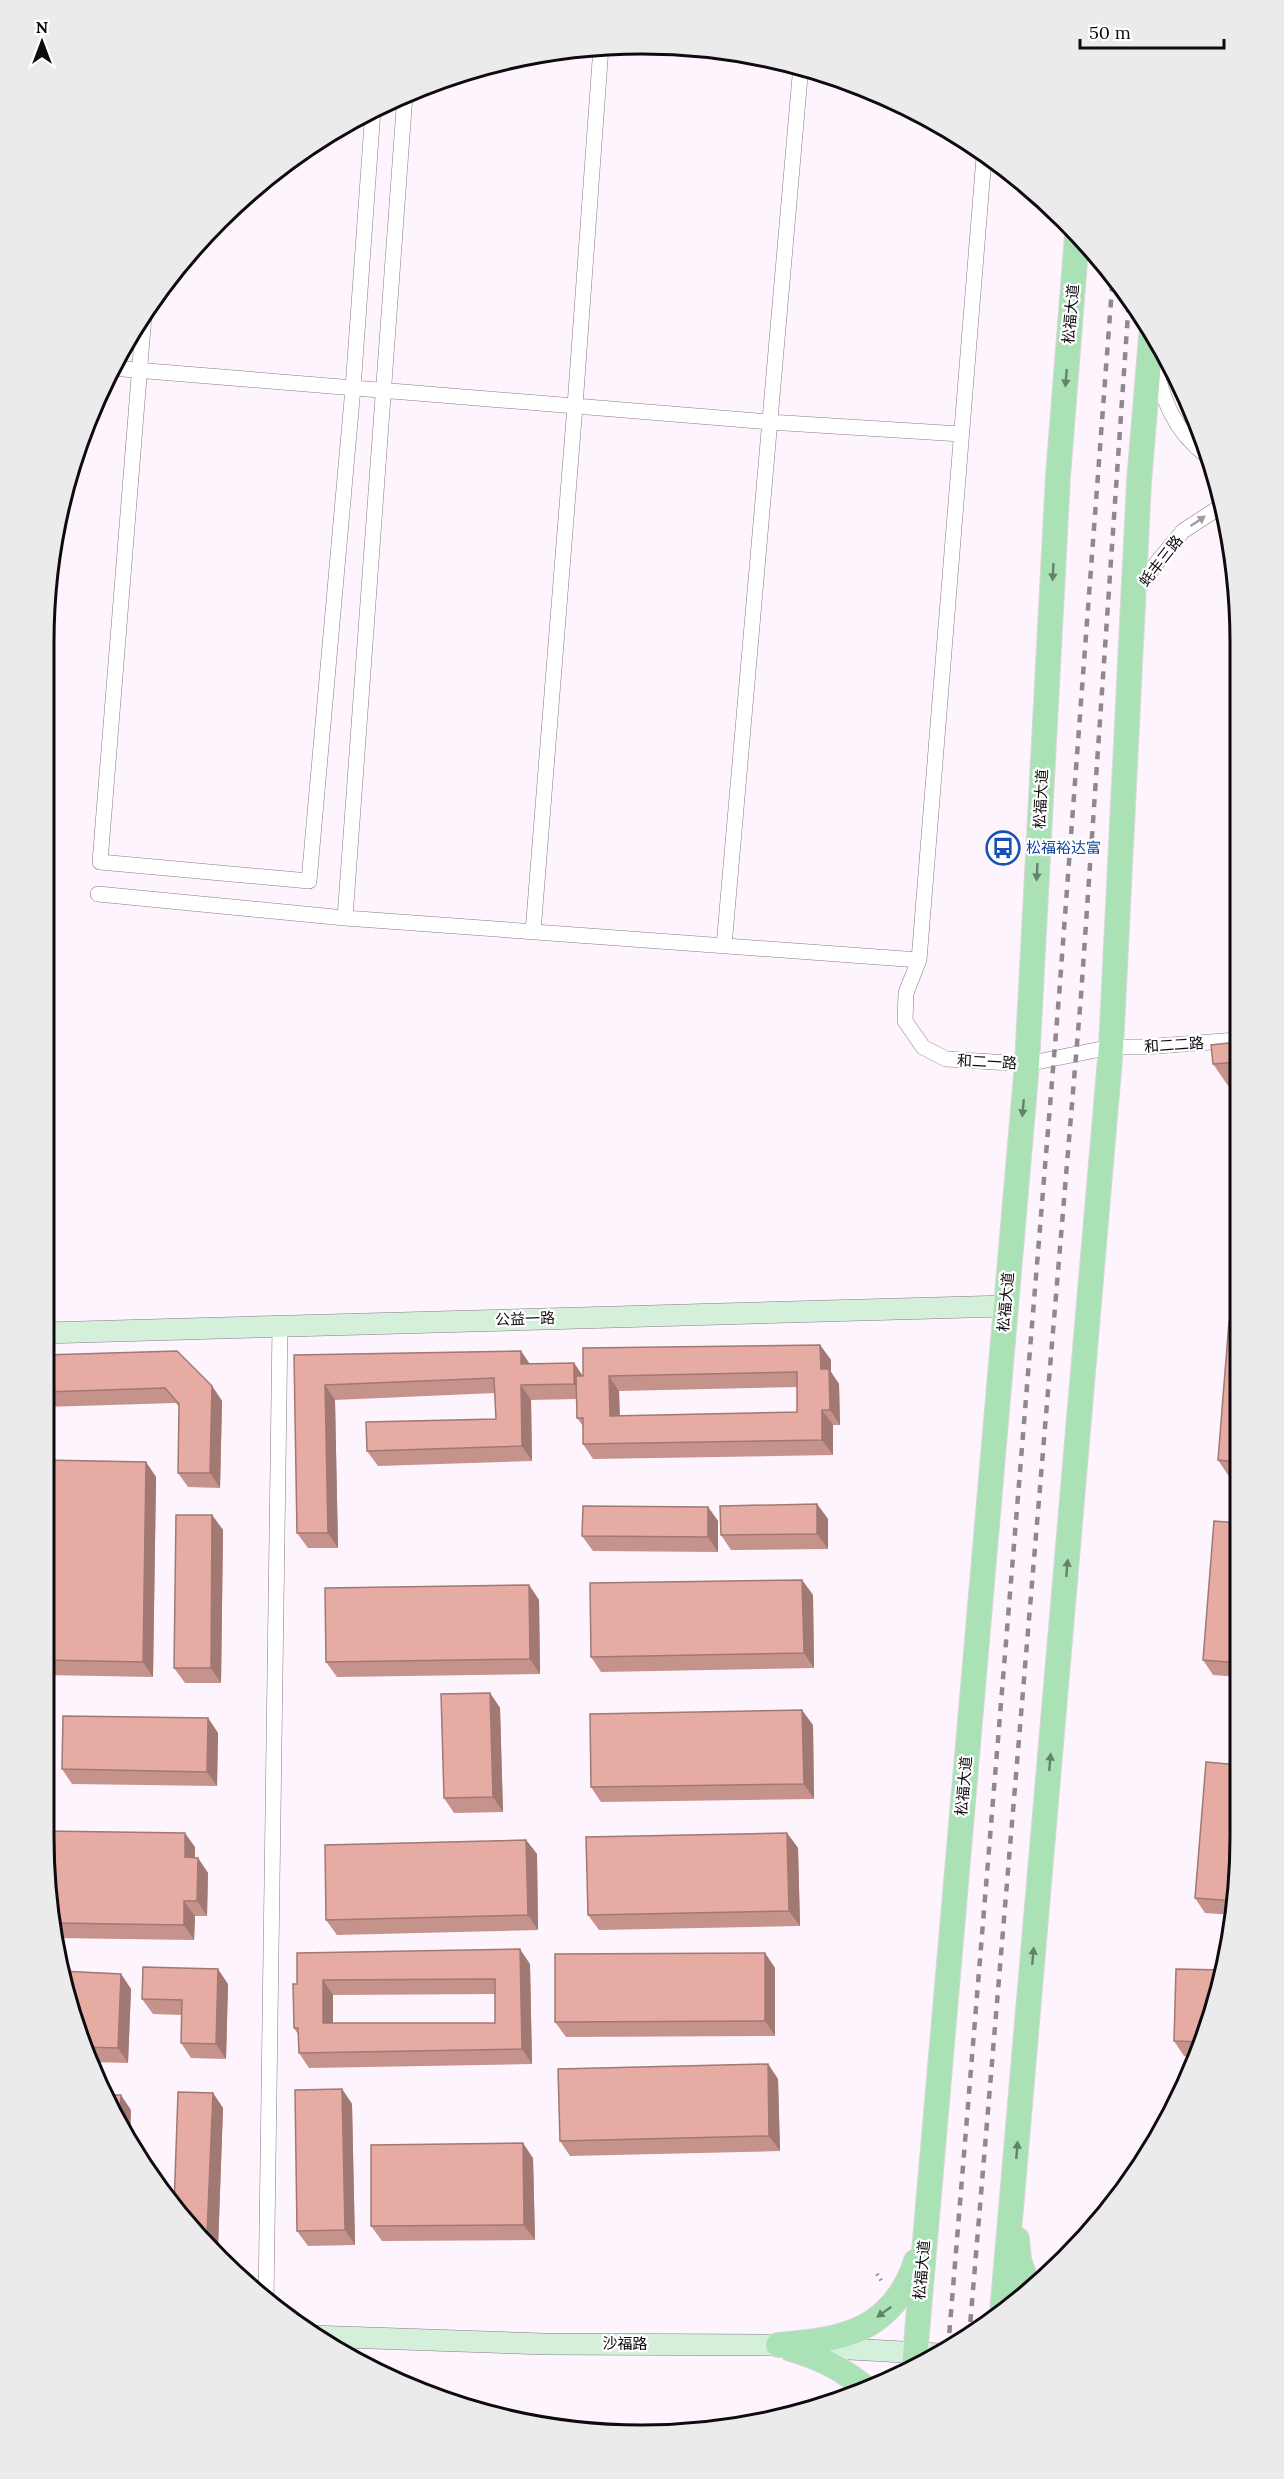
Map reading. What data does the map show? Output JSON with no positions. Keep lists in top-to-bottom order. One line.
{"streets":{"main road":["松福大道"],"street":["蚝丰三路","和二二路","和二一路","公益一路","沙福路"]},"crossings":[["松福大道","和二一路"],["松福大道","公益一路"],["和二二路","和二一路"]],"one_way":["蚝丰三路"],"places":{"bus stop":["松福裕达富"]},"scale_bar":"50 m","north":"top"}
